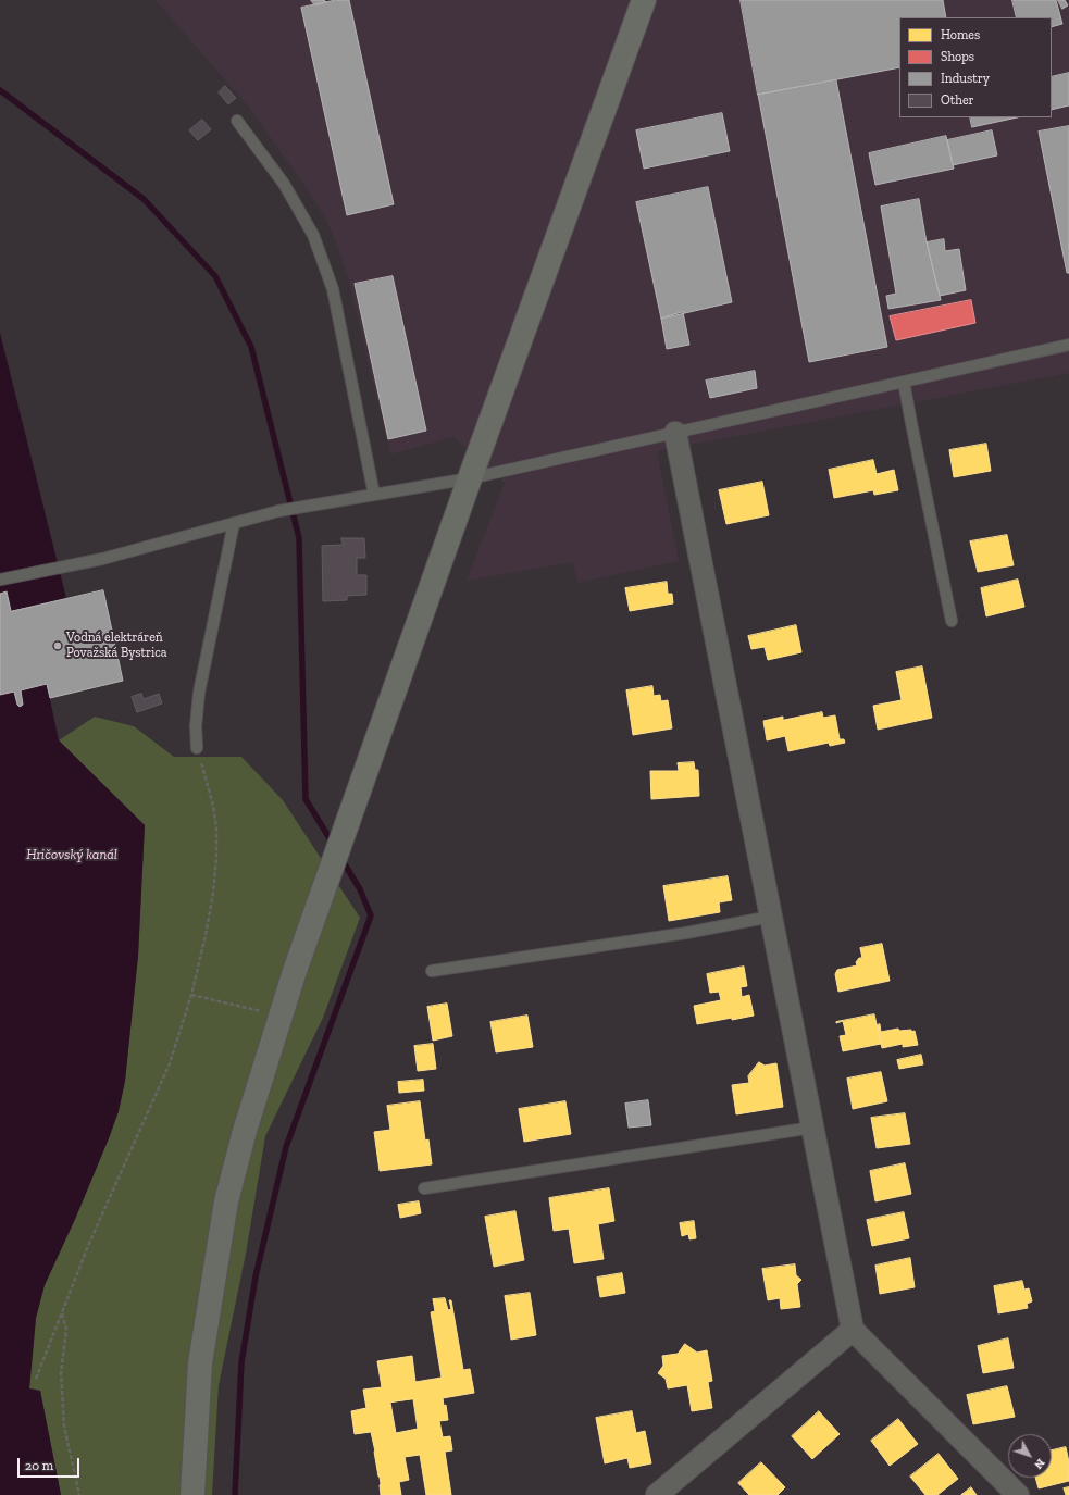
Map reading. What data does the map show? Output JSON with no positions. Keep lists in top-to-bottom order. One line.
{"water":["Hričovský kanál"],"places":["Vodná elektráreň Považská Bystrica"],"legend":["Homes","Shops","Industry","Other"],"scale_bar":"20 m","north":"bottom right"}
